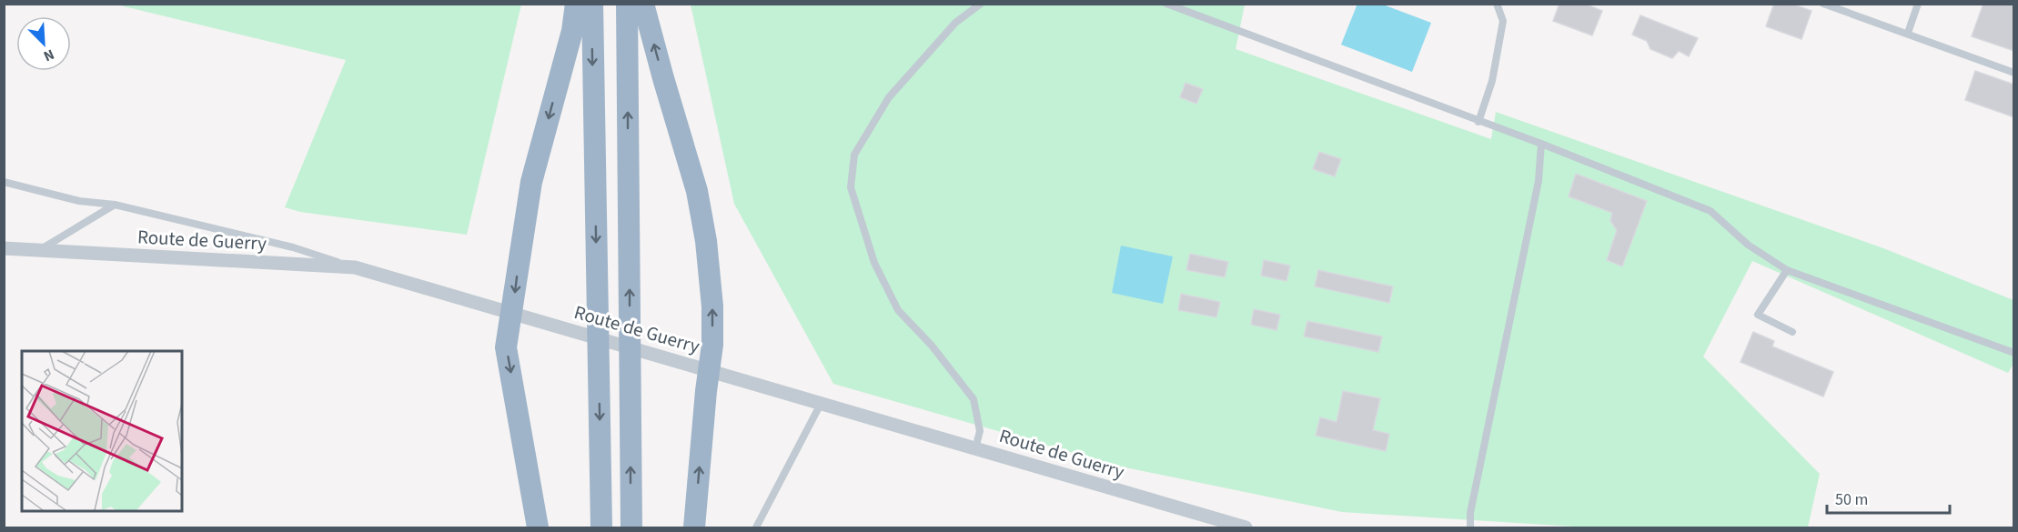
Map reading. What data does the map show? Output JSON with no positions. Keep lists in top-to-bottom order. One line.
{"streets":{"street":["Route de Guerry"]},"scale_bar":"50 m","north":"bottom right"}
